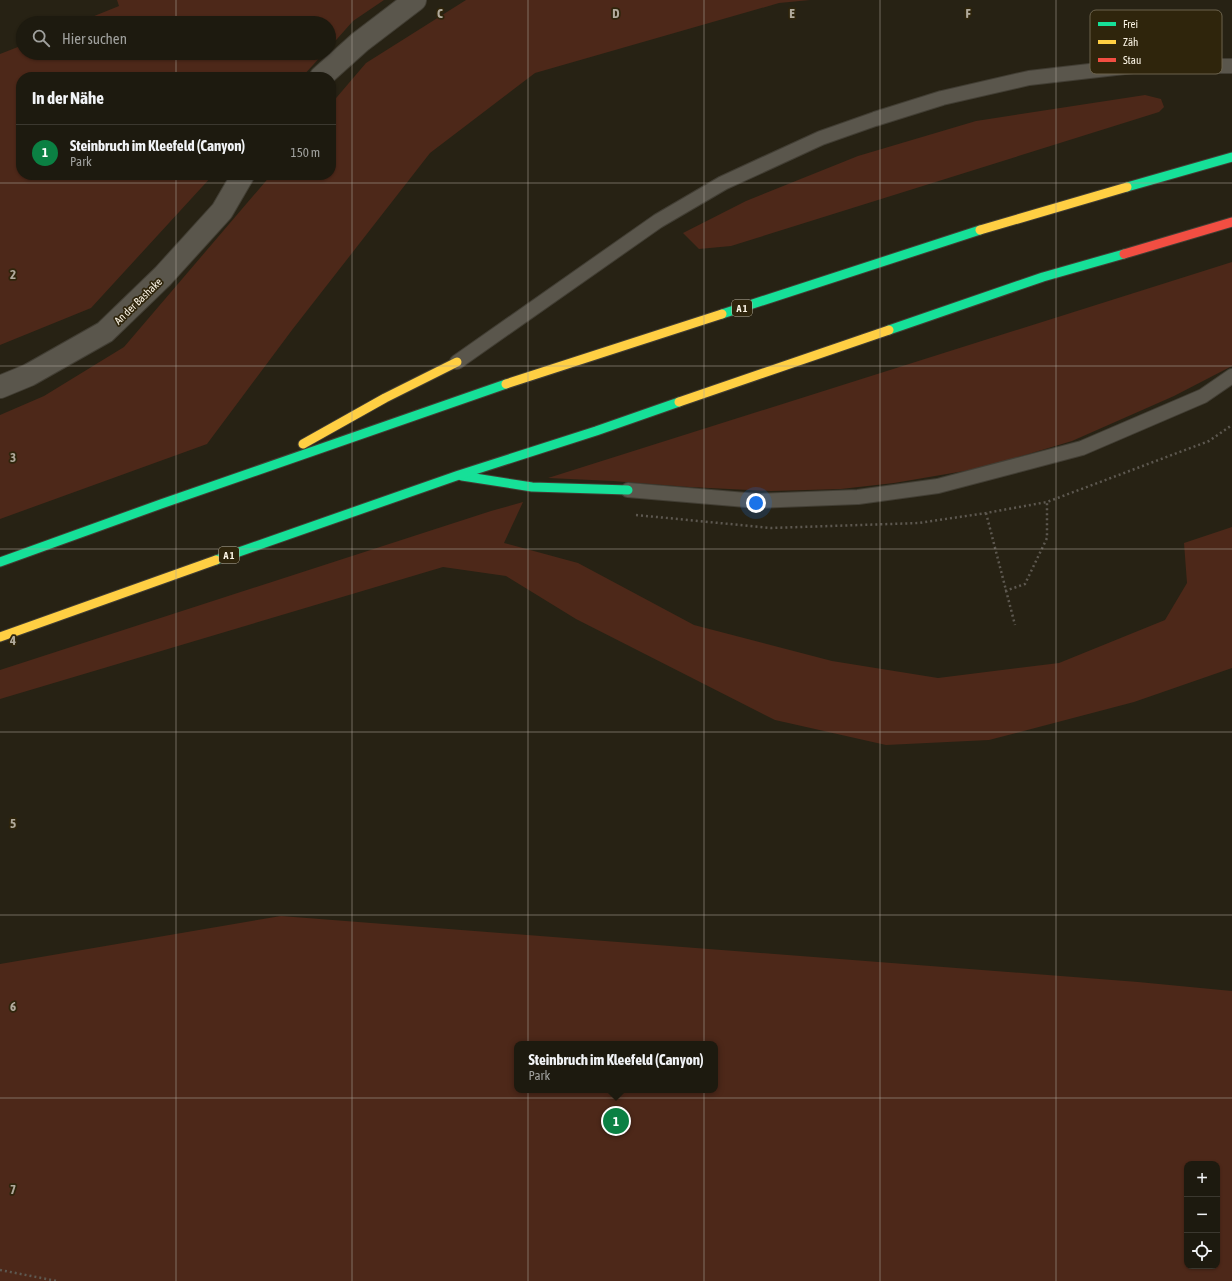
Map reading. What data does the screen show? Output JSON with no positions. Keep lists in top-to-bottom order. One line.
{"streets":{"highway":["A 1"],"street":["An der Bashake"]},"legend":["Frei","Zäh","Stau"],"page":{"search":"Hier suchen","heading":"In der Nähe","list":[{"mark":"1","name":"Steinbruch im Kleefeld (Canyon)","note":"Park","value":"150 m"}],"popup":["Steinbruch im Kleefeld (Canyon)","Park"],"pins":"1","map_buttons":["+","−"]},"grid":{"columns":["C","D","E","F"],"rows":["2","3","4","5","6","7"]}}
